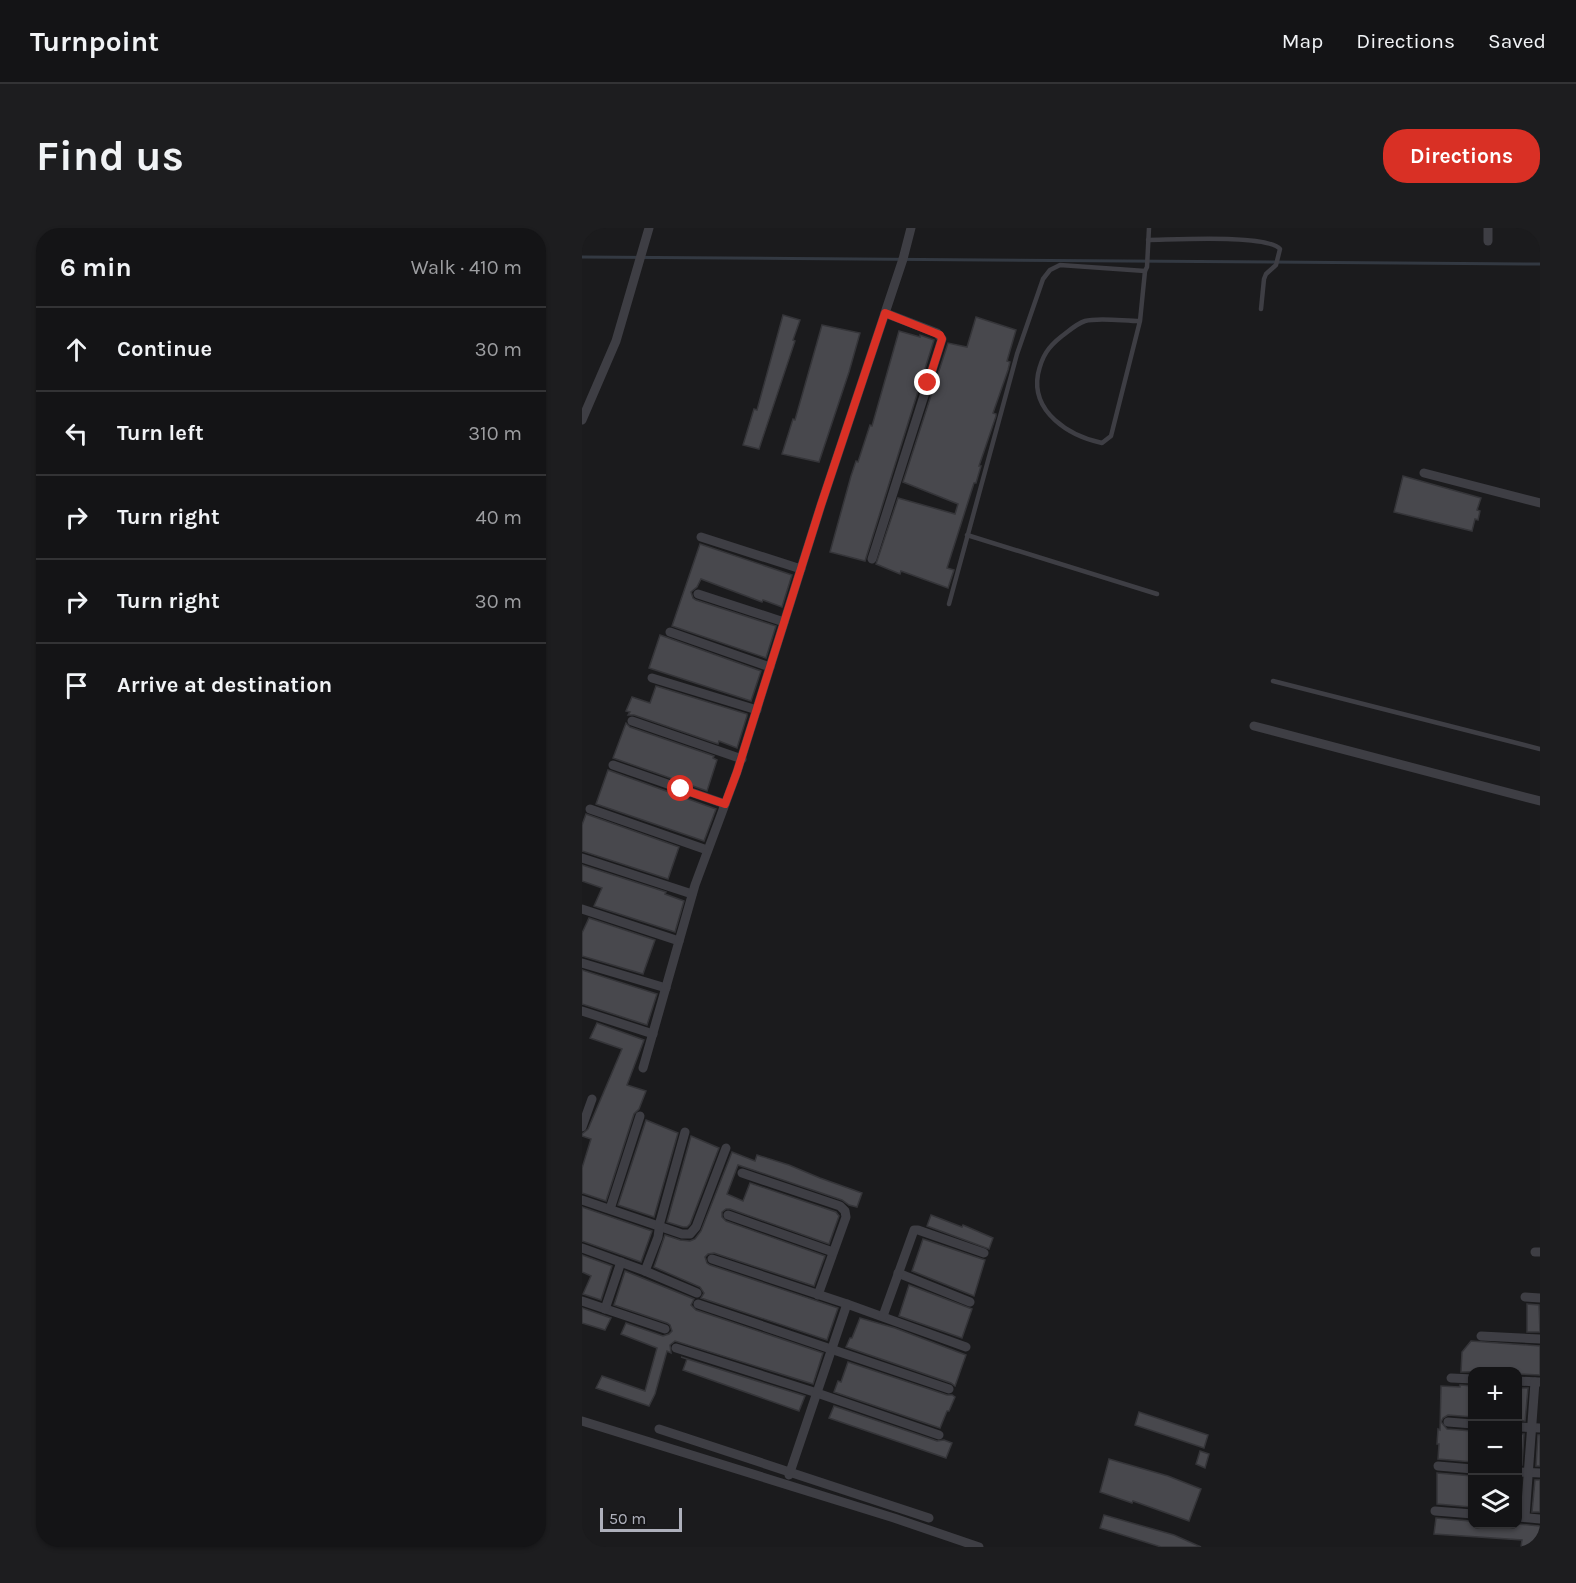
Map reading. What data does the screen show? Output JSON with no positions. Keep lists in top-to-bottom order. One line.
{"scale_bar":"50 m","page":{"header":"Turnpoint","nav":["Map","Directions","Saved"],"buttons":"Directions","title":"Find us","heading":["6 min","Walk · 410 m"],"list":[["Continue","30 m"],["Turn left","310 m"],["Turn right","40 m"],["Turn right","30 m"],"Arrive at destination"],"map_buttons":["+","−"],"scale":"50 m"}}
